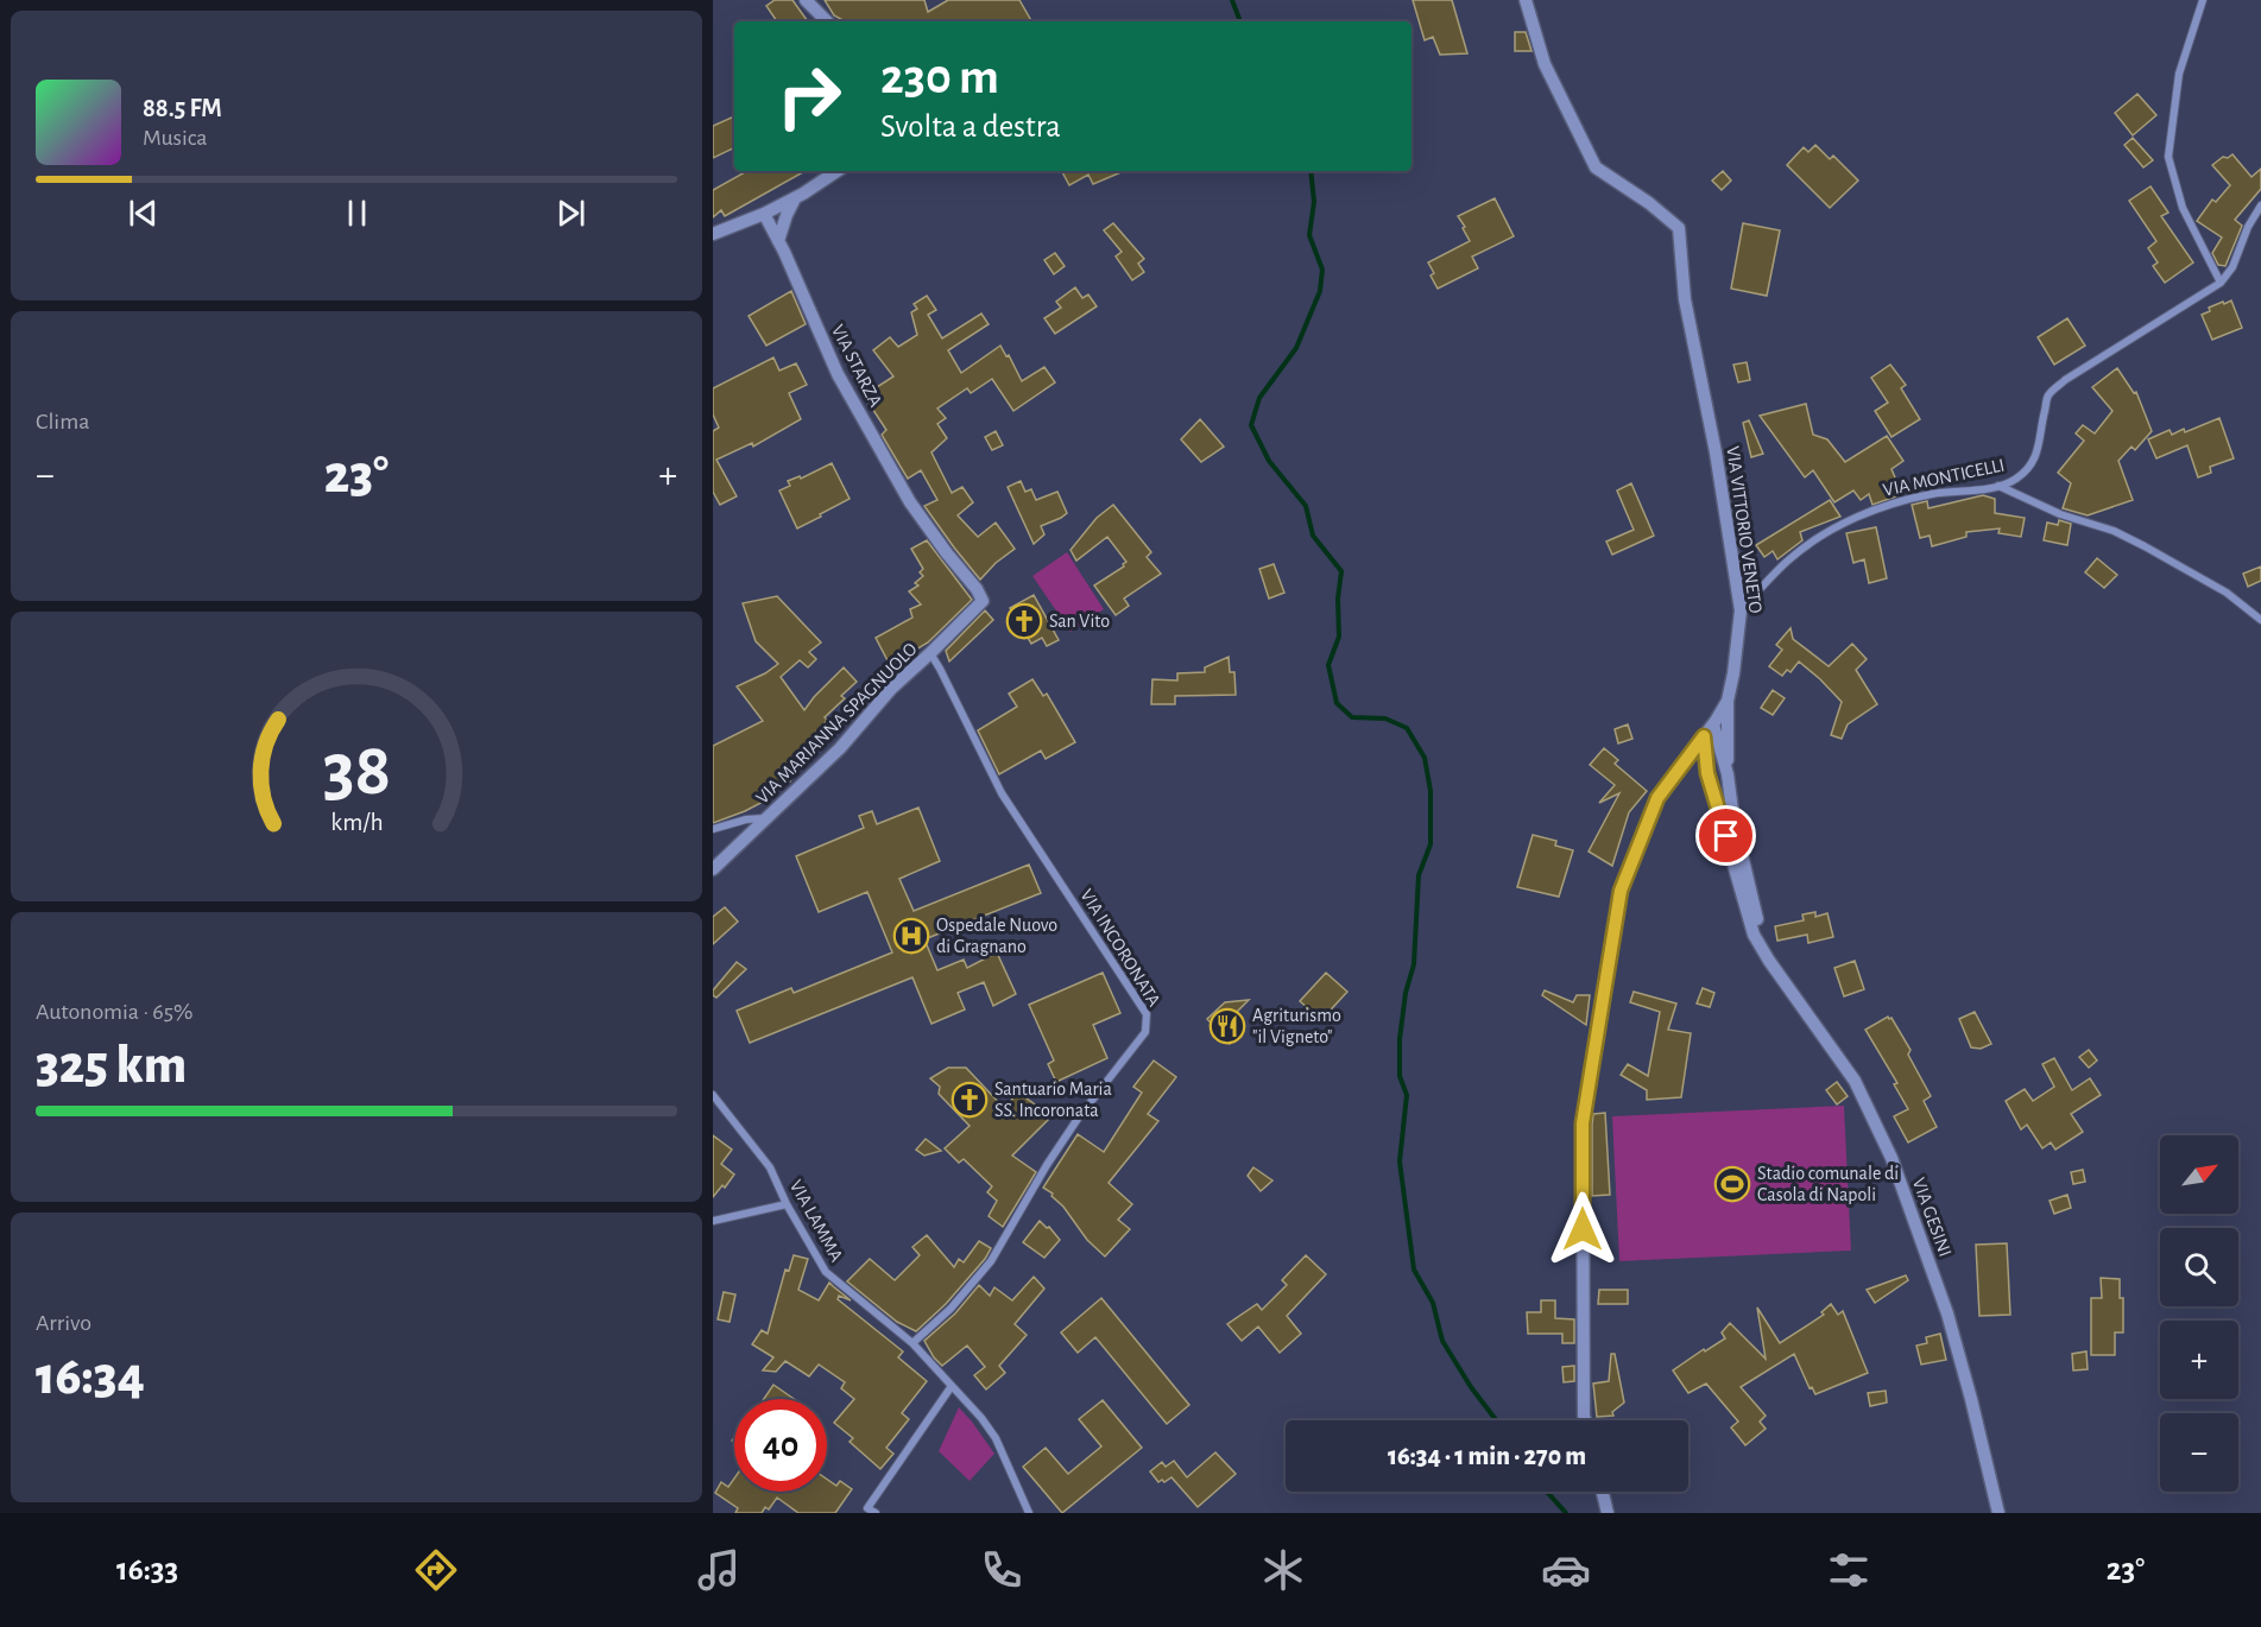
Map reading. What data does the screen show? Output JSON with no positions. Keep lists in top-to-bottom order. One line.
{"streets":{"street":["VIA STARZA","VIA MONTICELLI","VIA VITTORIO VENETO","VIA MARIANNA SPAGNUOLO","VIA INCORONATA","VIA GESINI","VIA LAMMA"]},"crossings":[["VIA STARZA","VIA MARIANNA SPAGNUOLO"],["VIA MONTICELLI","VIA VITTORIO VENETO"],["VIA MARIANNA SPAGNUOLO","VIA INCORONATA"],["VIA INCORONATA","VIA LAMMA"]],"places":{"church":["San Vito","Santuario Maria SS. Incoronata"],"hospital":["Ospedale Nuovo di Gragnano"],"restaurant":["Agriturismo \"il Vigneto\""],"sports":["Stadio comunale di Casola di Napoli"]},"north":"top right","page":{"turn":["230 m","Svolta a destra"],"song":["88.5 FM","Musica"],"tile":["Clima",["Autonomia · 65%","325 km"],["Arrivo","16:34"]],"heat":["−","23°","+"],"map_buttons":["+","−"],"limit":"40","trip":"16:34 · 1 min · 270 m","tabs":["16:33","23°"],"gauge":["38","km/h"]}}
